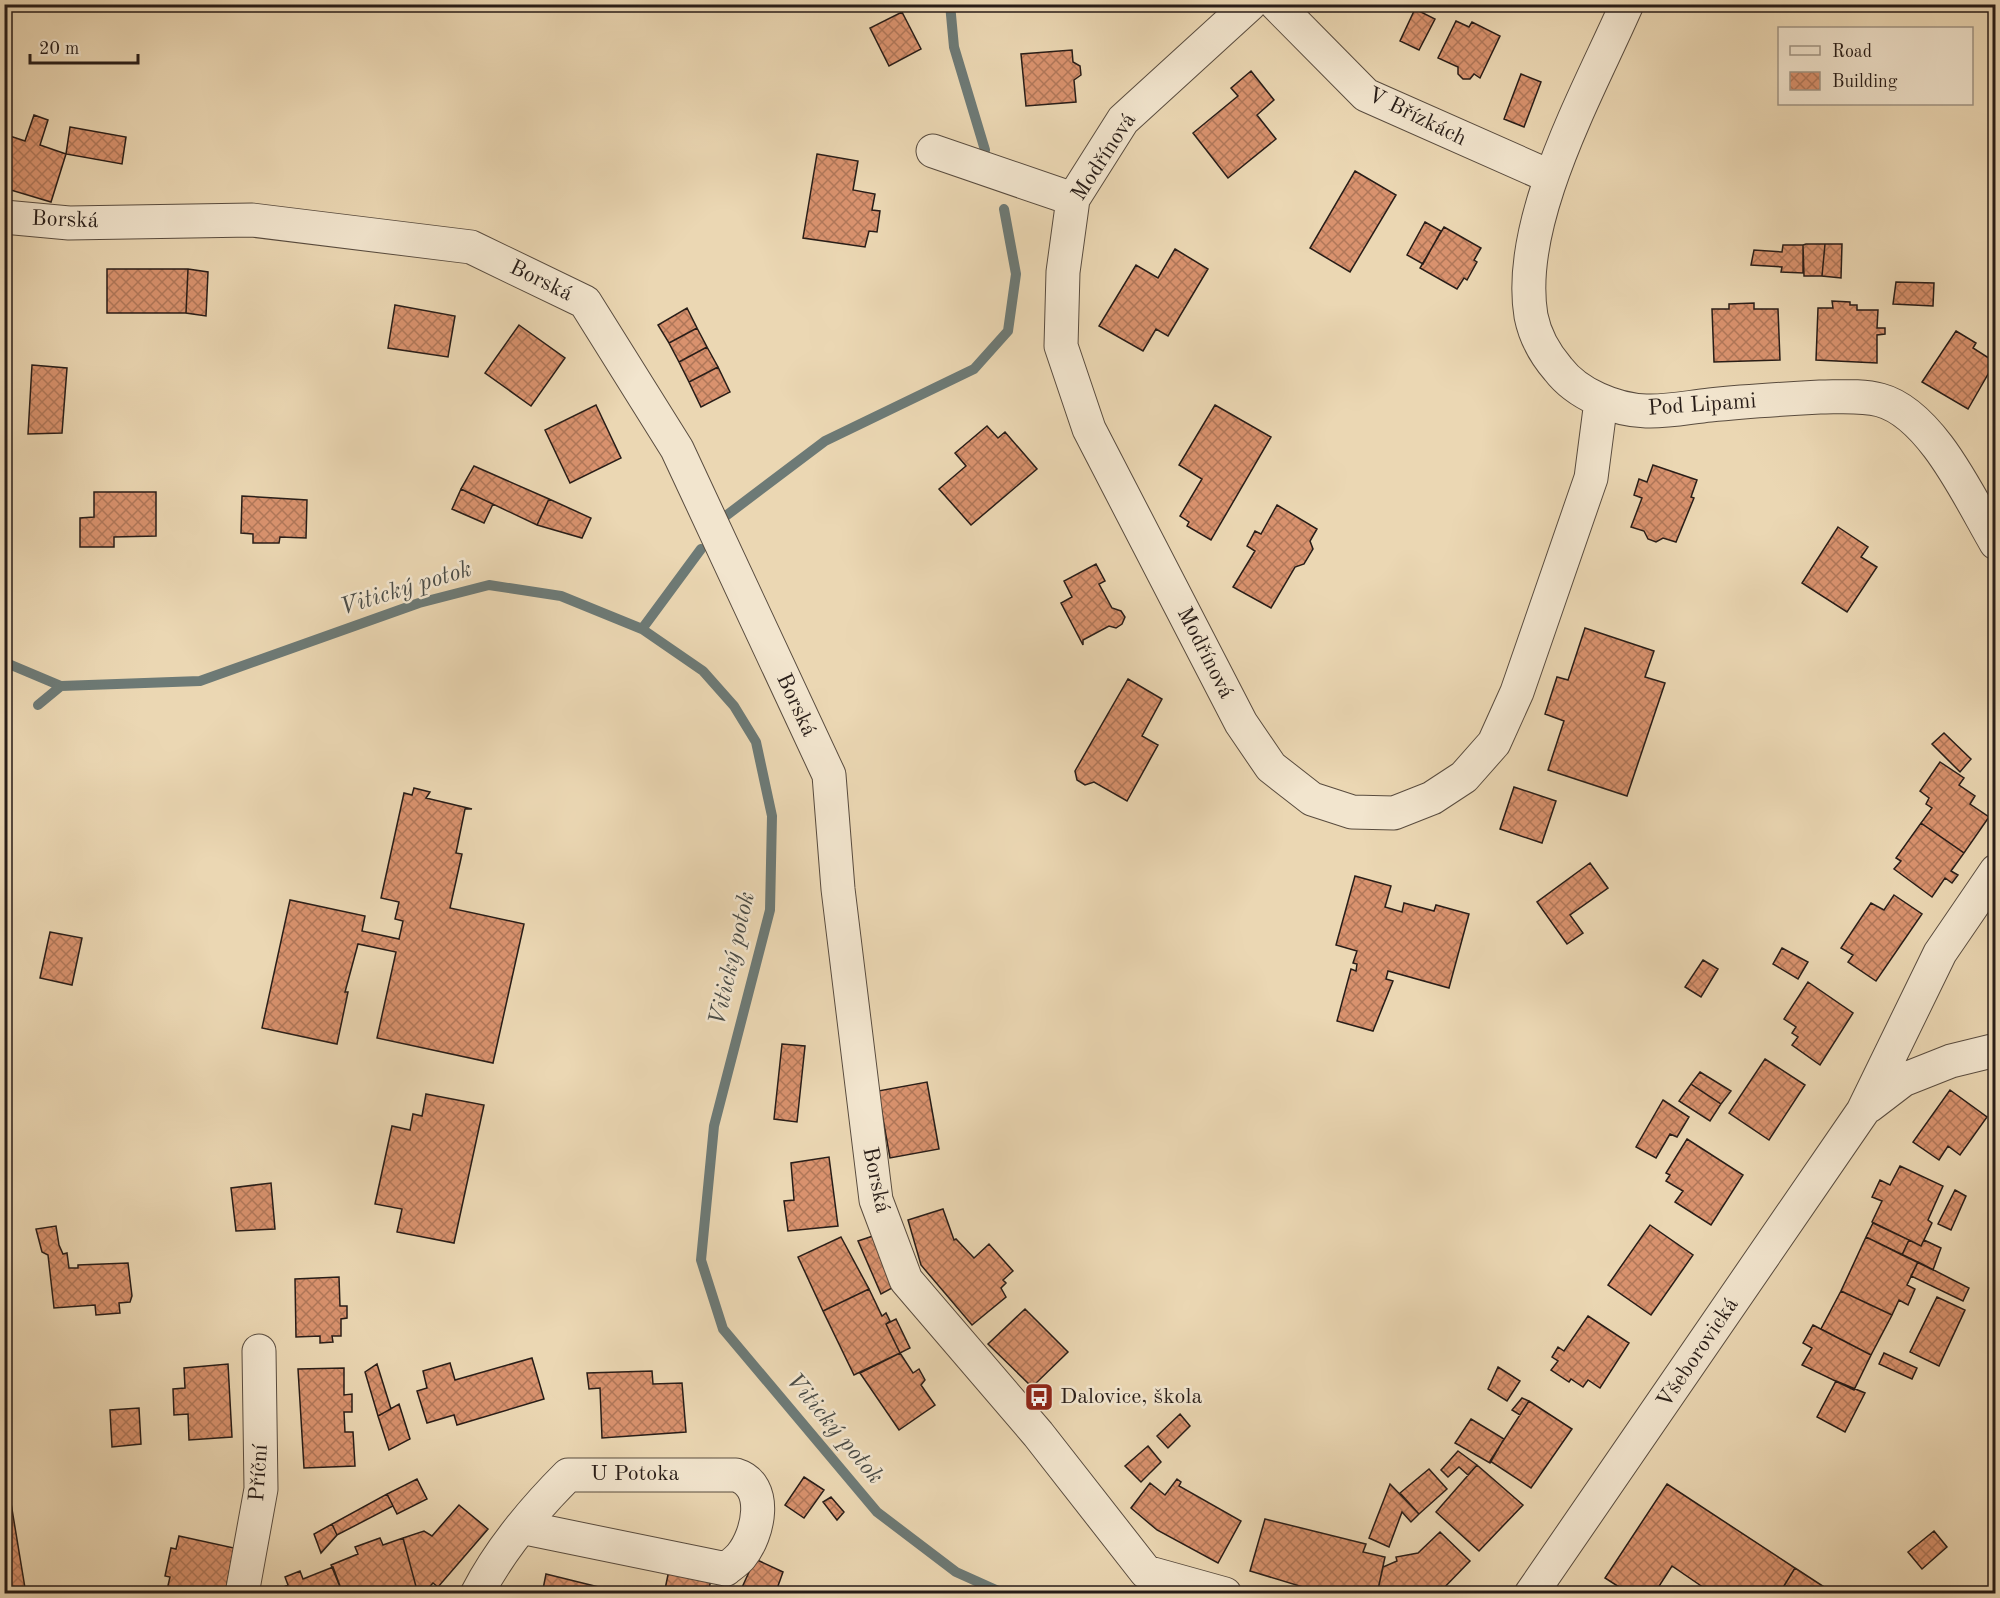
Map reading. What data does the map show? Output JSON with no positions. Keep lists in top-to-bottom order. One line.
{"streets":{"street":["V Břízkách","Modřínová","Borská","Pod Lipami","Všeborovická","Příční","U Potoka"]},"crossings":[["V Břízkách","Pod Lipami"],["Modřínová","Pod Lipami"]],"water":["Vitický potok"],"places":{"bus stop":["Dalovice, škola"]},"legend":["Road","Building"],"scale_bar":"20 m"}
